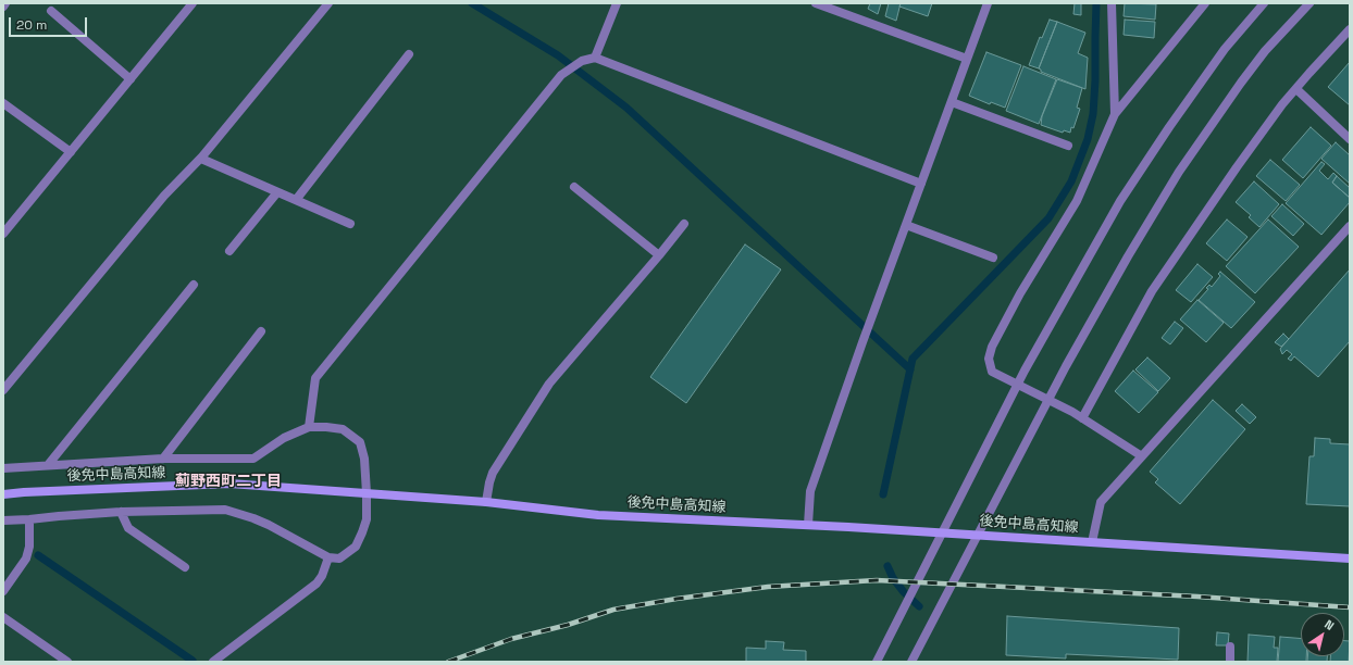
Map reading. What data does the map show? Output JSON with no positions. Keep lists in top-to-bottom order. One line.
{"streets":{"main road":["後免中島高知線"]},"districts":["薊野西町二丁目"],"scale_bar":"20 m","north":"top right"}
